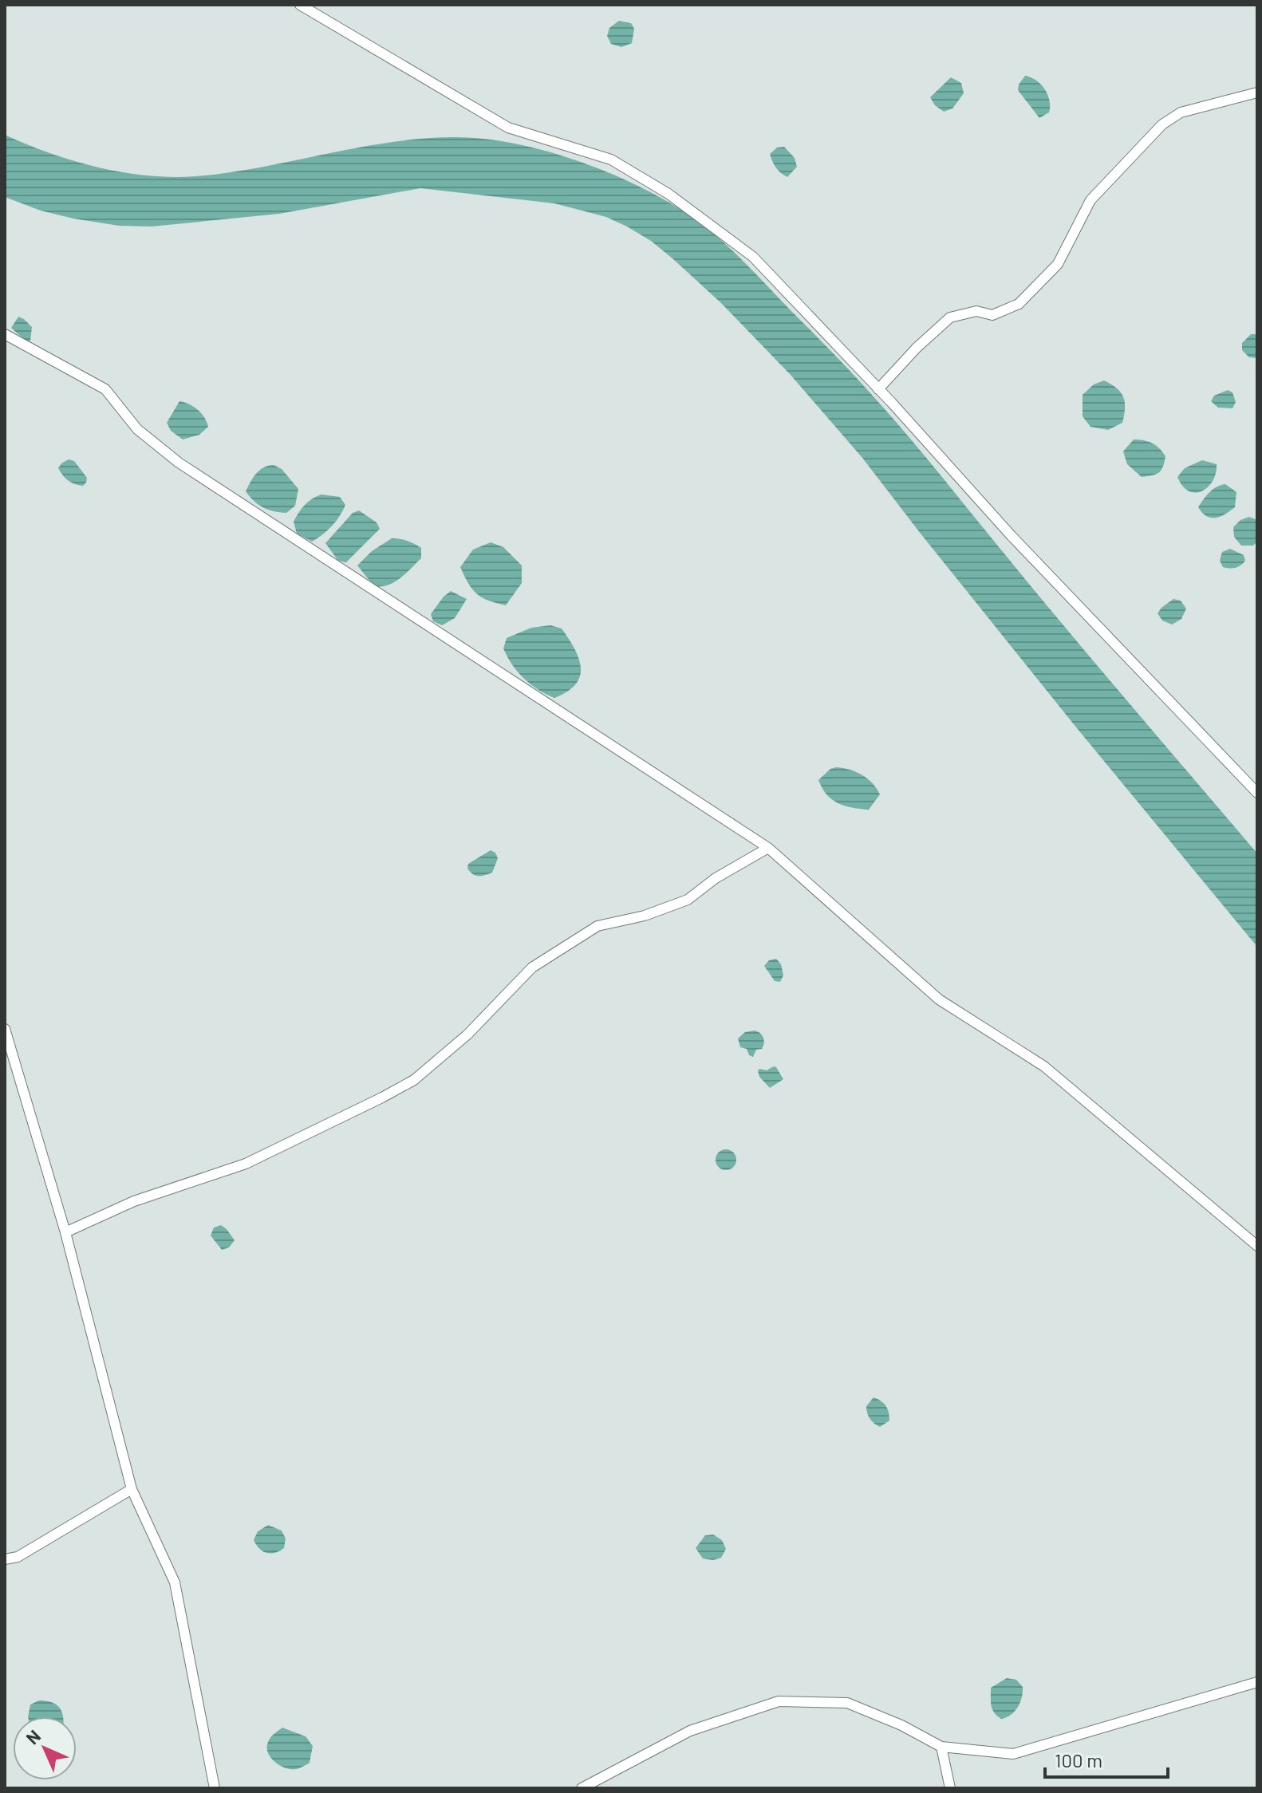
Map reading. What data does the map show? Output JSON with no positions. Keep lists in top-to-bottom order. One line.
{"scale_bar":"100 m","north":"top left"}
